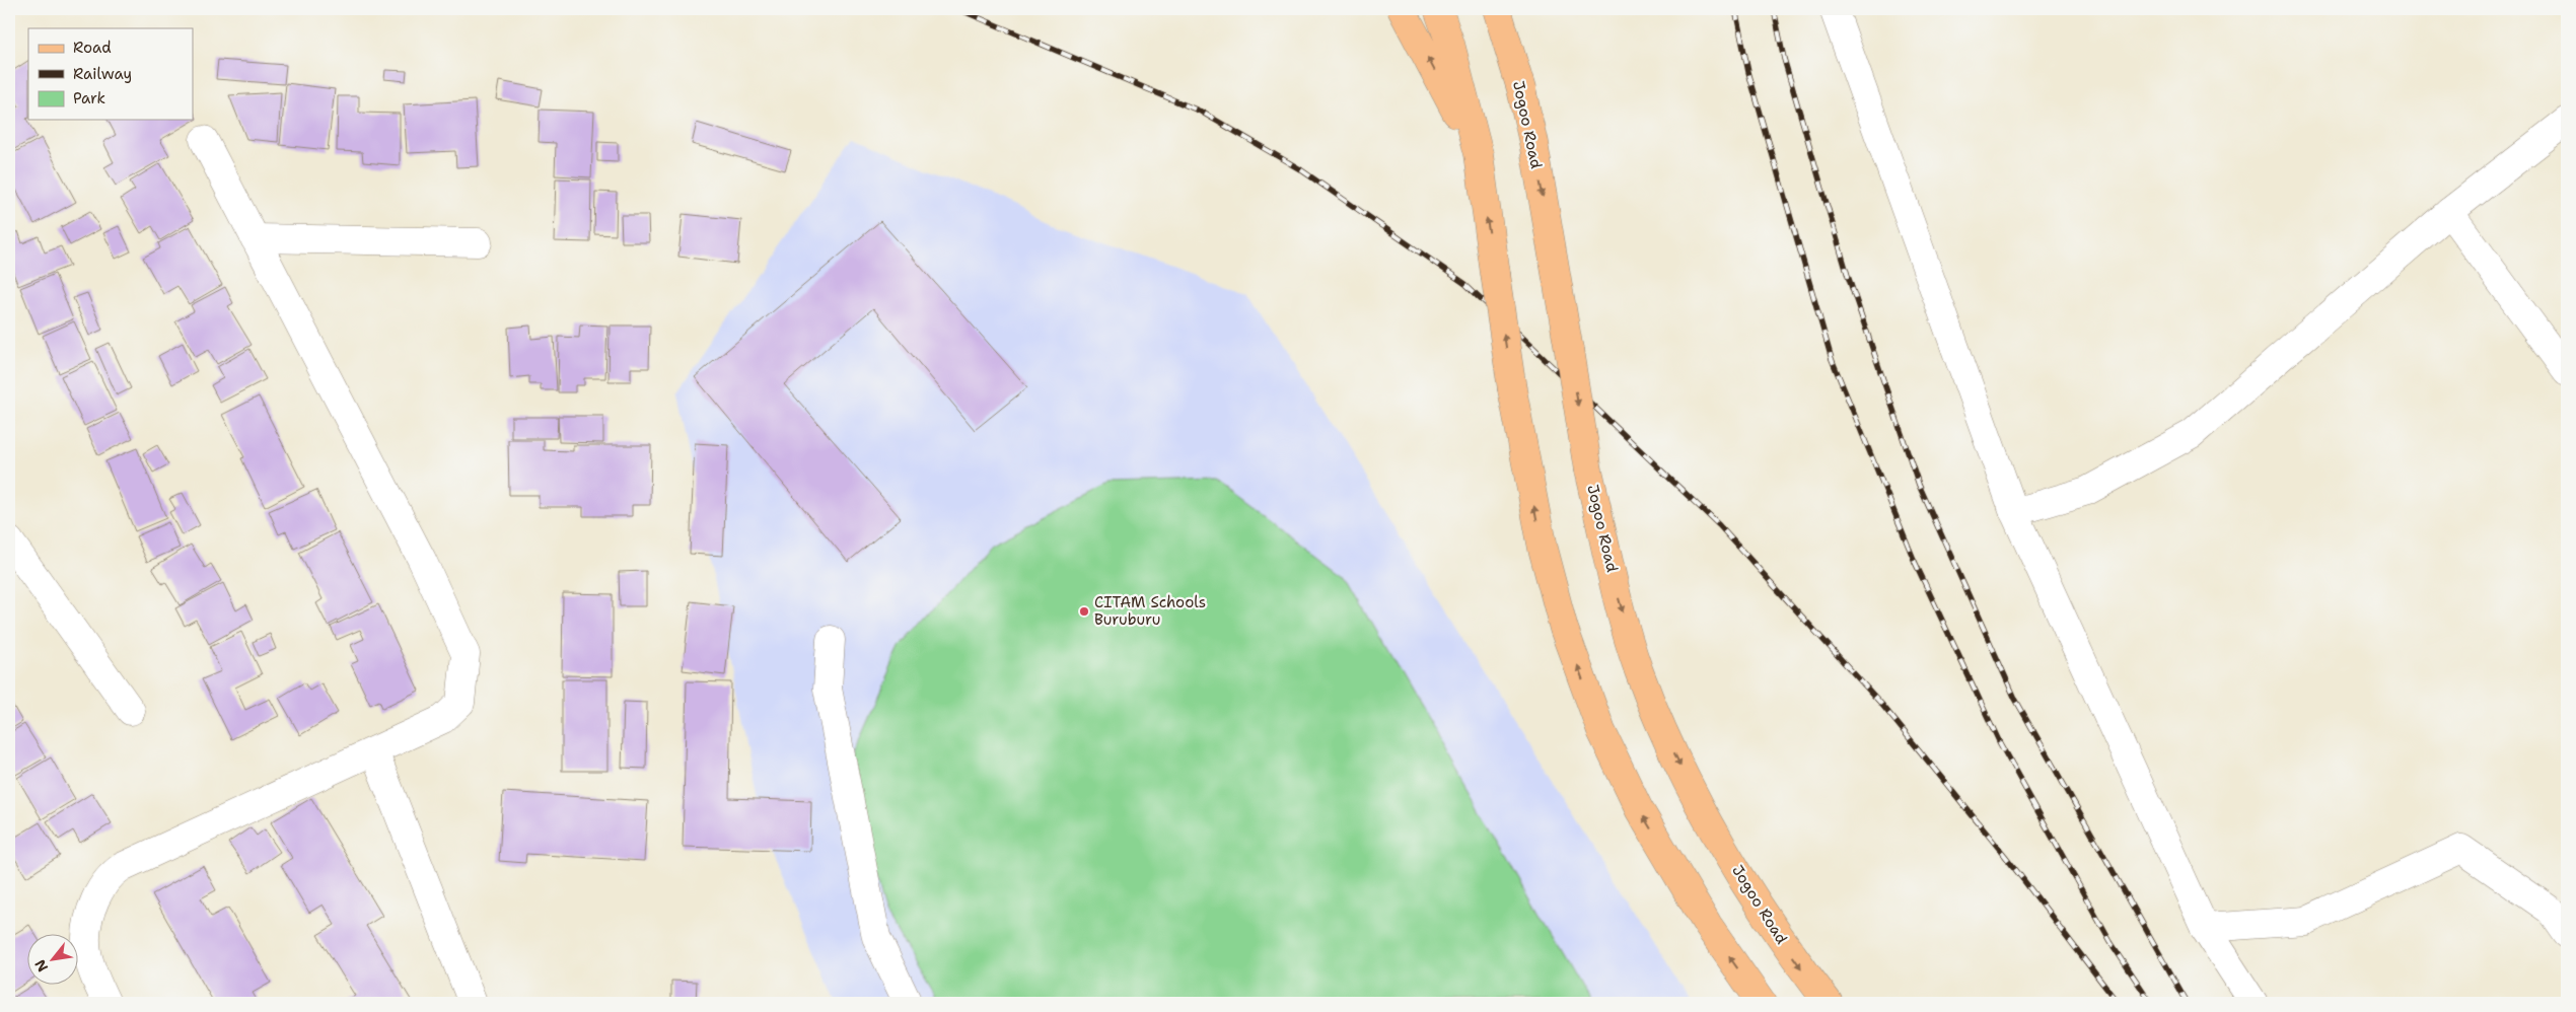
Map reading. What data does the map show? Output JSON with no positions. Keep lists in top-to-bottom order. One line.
{"streets":{"main road":["Jogoo Road"]},"places":["CITAM Schools Buruburu"],"legend":["Road","Railway","Park"],"north":"bottom left"}
